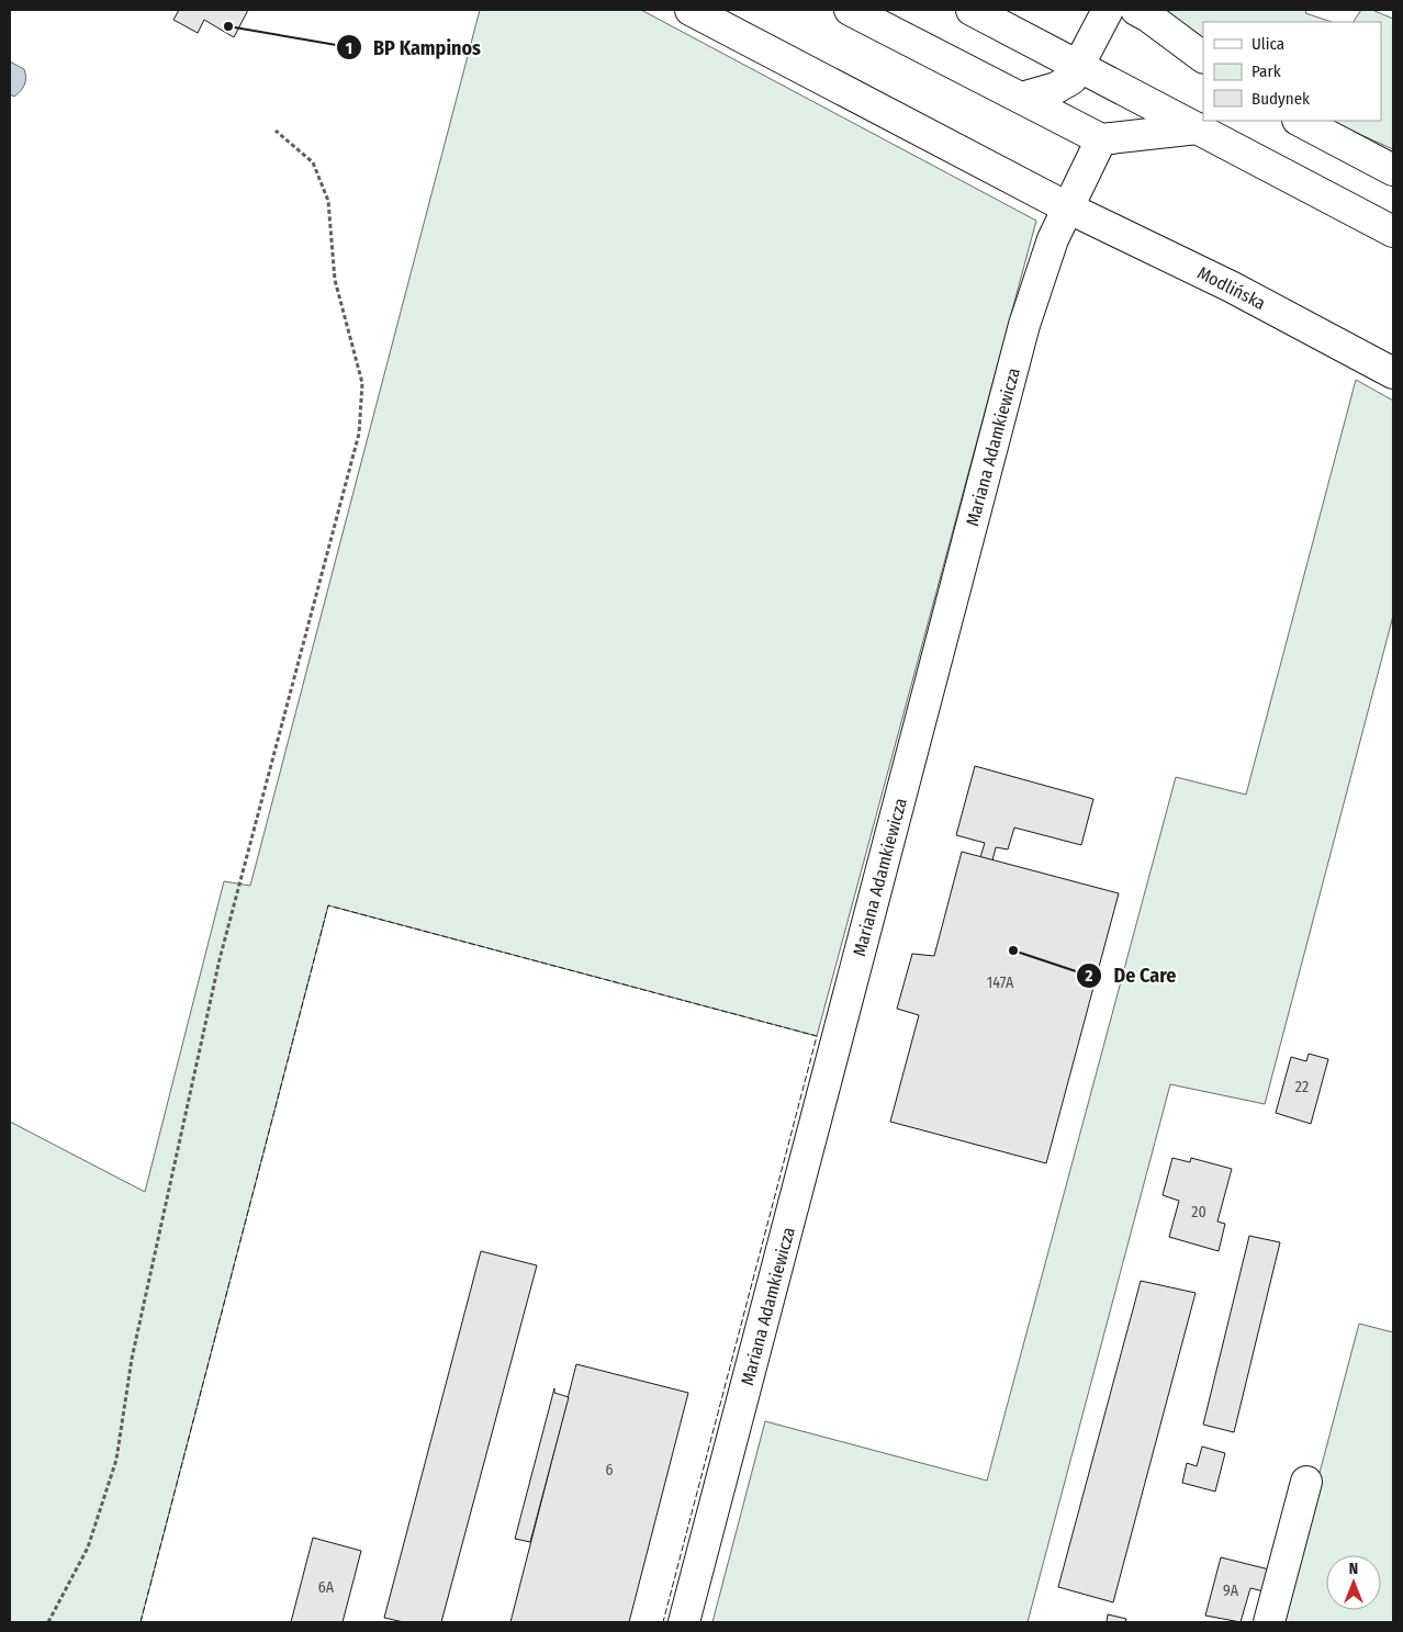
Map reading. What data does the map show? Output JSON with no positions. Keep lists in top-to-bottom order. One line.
{"streets":{"main road":["Modlińska","Mariana Adamkiewicza"]},"crossings":[["Modlińska","Mariana Adamkiewicza"]],"places":["BP Kampinos","De Care"],"house_numbers":["147A","22","20","6","6A","9A"],"legend":["Ulica","Park","Budynek"],"north":"top"}
